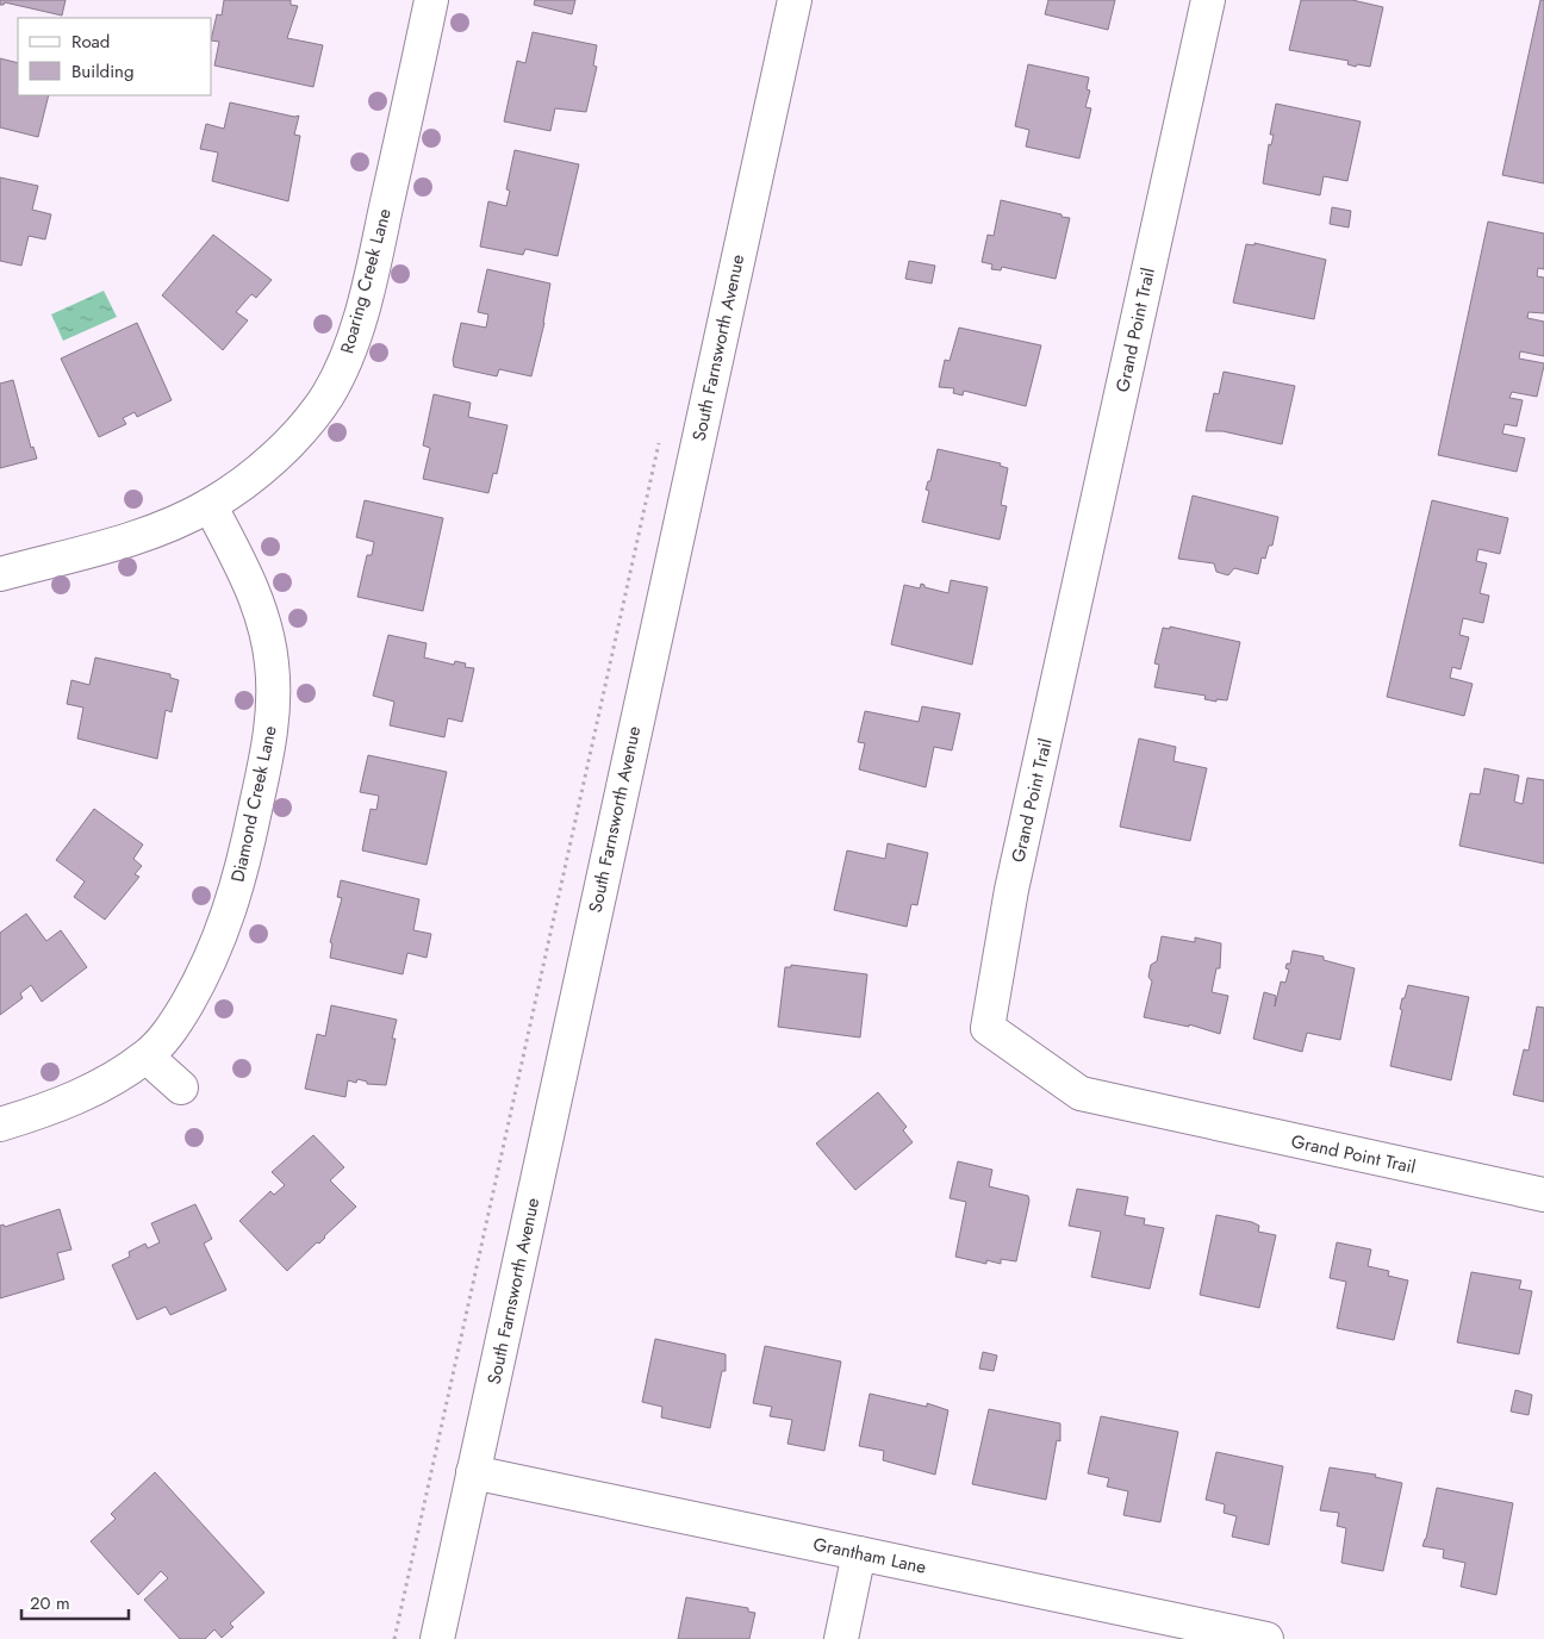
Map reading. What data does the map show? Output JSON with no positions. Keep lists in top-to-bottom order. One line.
{"streets":{"street":["Roaring Creek Lane","Grand Point Trail","South Farnsworth Avenue","Diamond Creek Lane","Grantham Lane"]},"crossings":[["Roaring Creek Lane","Diamond Creek Lane"],["South Farnsworth Avenue","Grantham Lane"]],"legend":["Road","Building"],"scale_bar":"20 m"}
